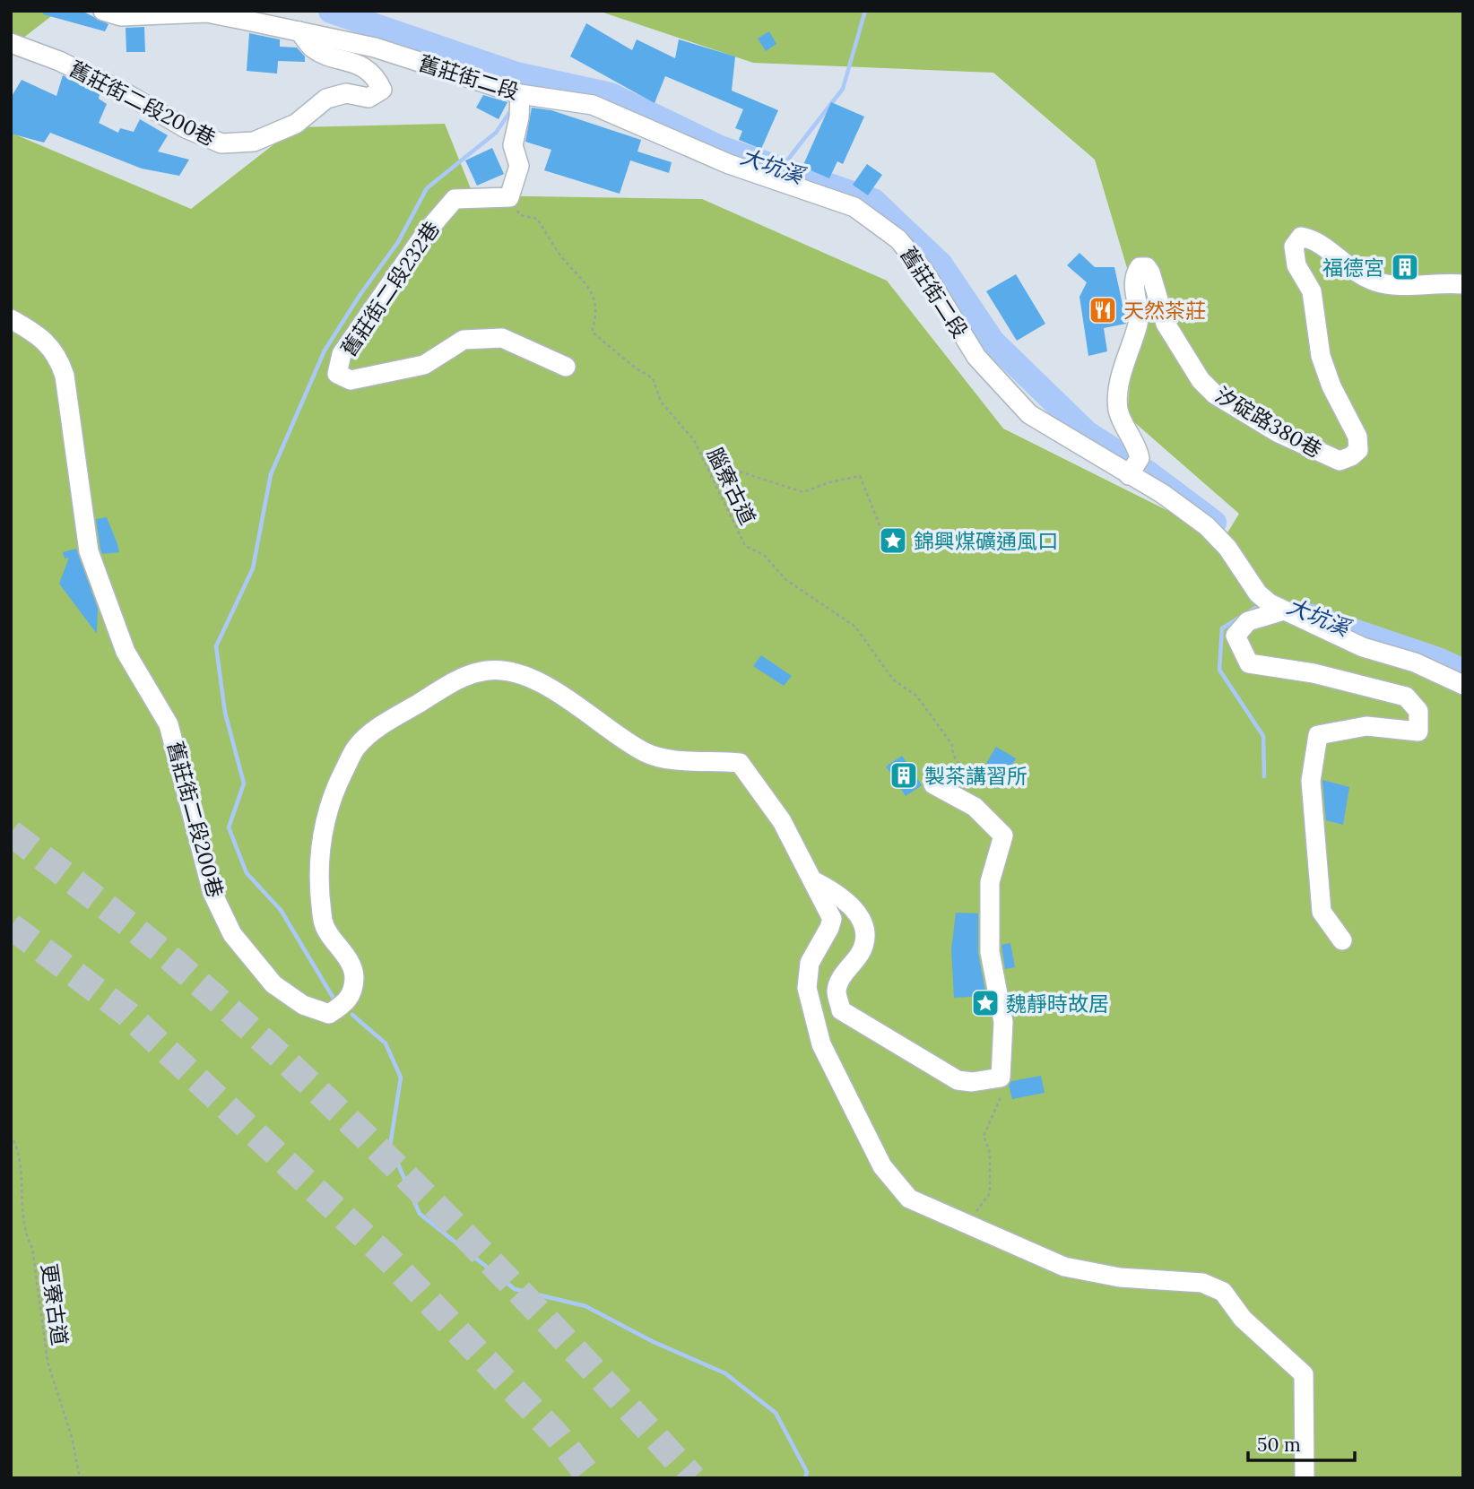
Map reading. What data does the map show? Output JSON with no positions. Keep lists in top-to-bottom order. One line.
{"streets":{"street":["舊莊街二段","舊莊街二段200巷","舊莊街二段232巷","汐碇路380巷"],"path":["腦寮古道","更寮古道"]},"crossings":[["舊莊街二段","舊莊街二段200巷"],["舊莊街二段","汐碇路380巷"],["舊莊街二段232巷","腦寮古道"]],"water":["大坑溪"],"places":{"building":["福德宮","製茶講習所"],"restaurant":["天然茶莊"],"place":["錦興煤礦通風口","魏靜時故居"]},"scale_bar":"50 m"}
